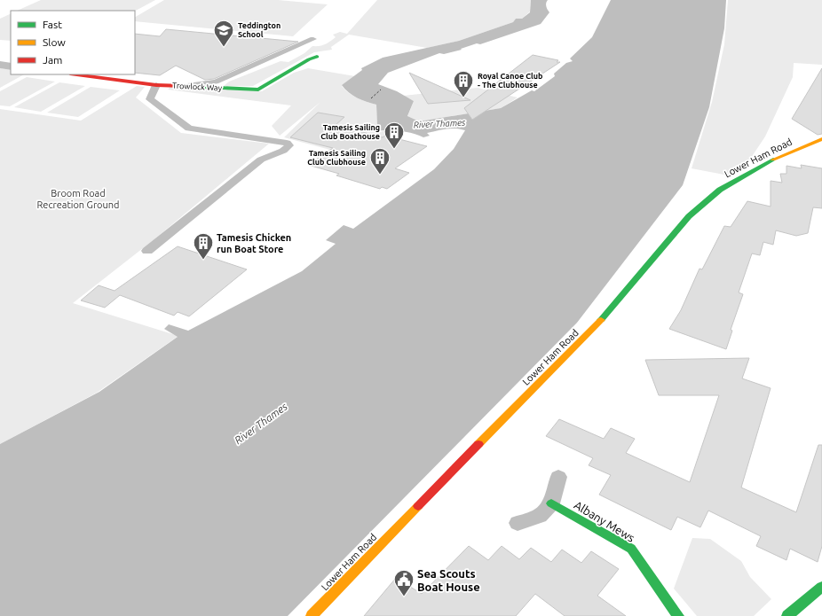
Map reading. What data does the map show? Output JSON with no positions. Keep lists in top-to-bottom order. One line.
{"streets":{"street":["Trowlock Way","Lower Ham Road","Albany Mews"]},"water":["River Thames"],"parks":["Broom Road Recreation Ground"],"places":{"school or university":["Teddington School"],"building":["Royal Canoe Club - The Clubhouse","Tamesis Sailing Club Boathouse","Tamesis Sailing Club Clubhouse","Tamesis Chicken run Boat Store"],"public building":["Sea Scouts Boat House"]},"legend":["Fast","Slow","Jam"]}
